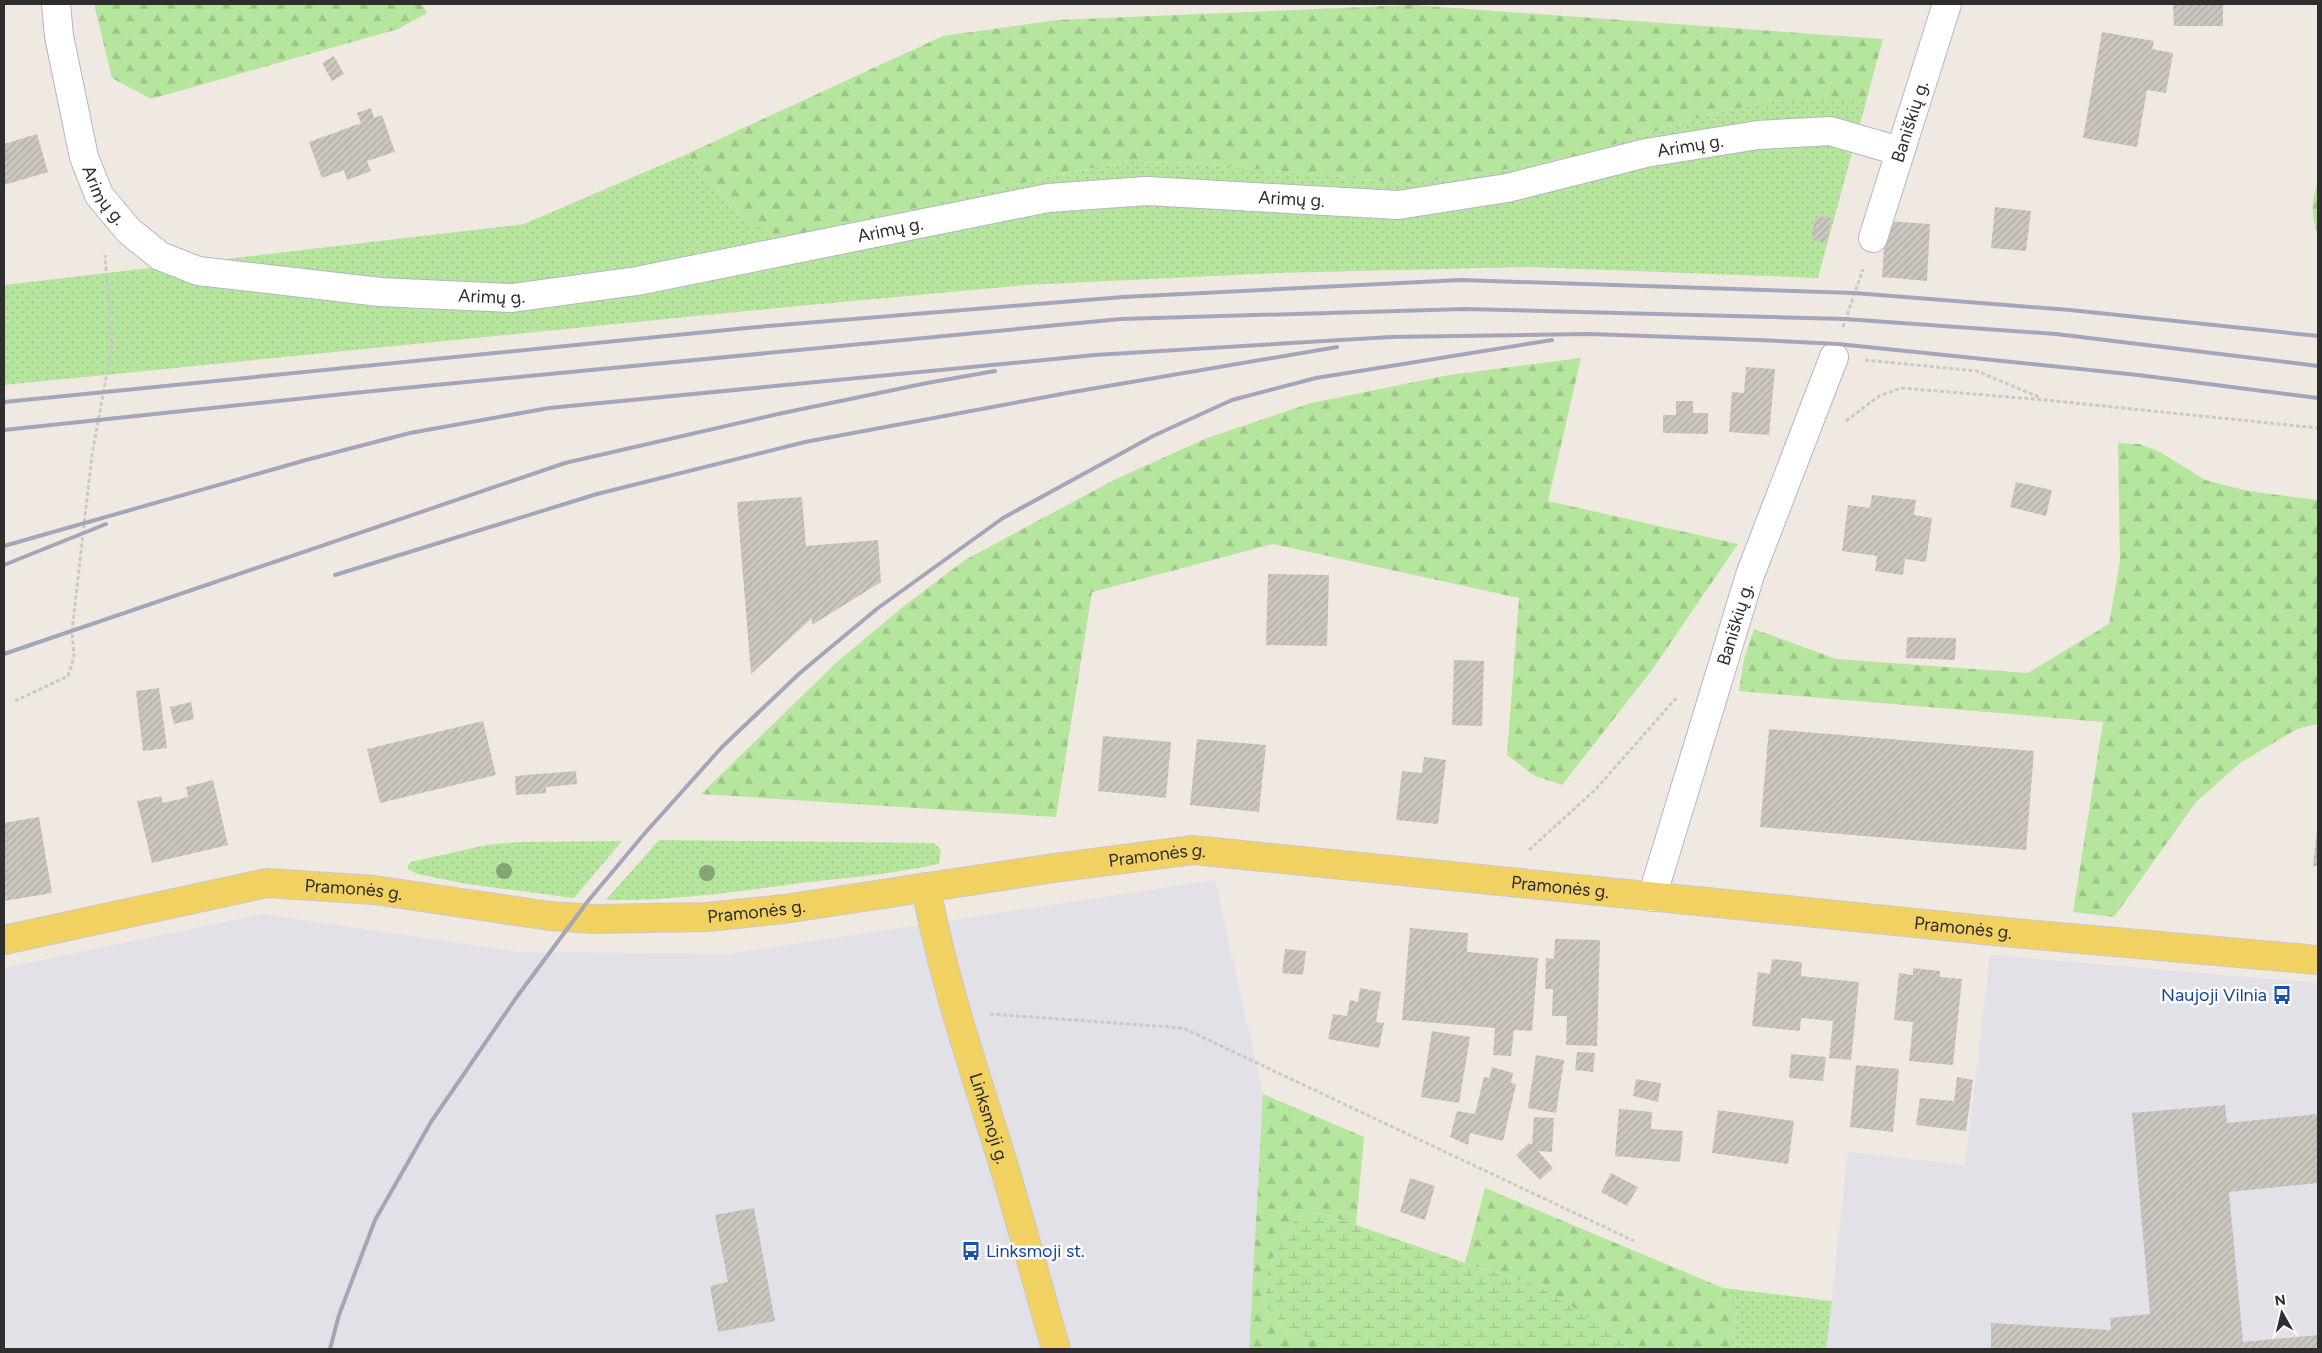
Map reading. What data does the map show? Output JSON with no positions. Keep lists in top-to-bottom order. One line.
{"streets":{"main road":["Pramonės g.","Linksmoji g."],"street":["Baniškių g.","Arimų g."]},"crossings":[["Baniškių g.","Arimų g."],["Baniškių g.","Pramonės g."],["Pramonės g.","Linksmoji g."]],"places":{"bus stop":["Naujoji Vilnia","Linksmoji st."]},"north":"top"}
